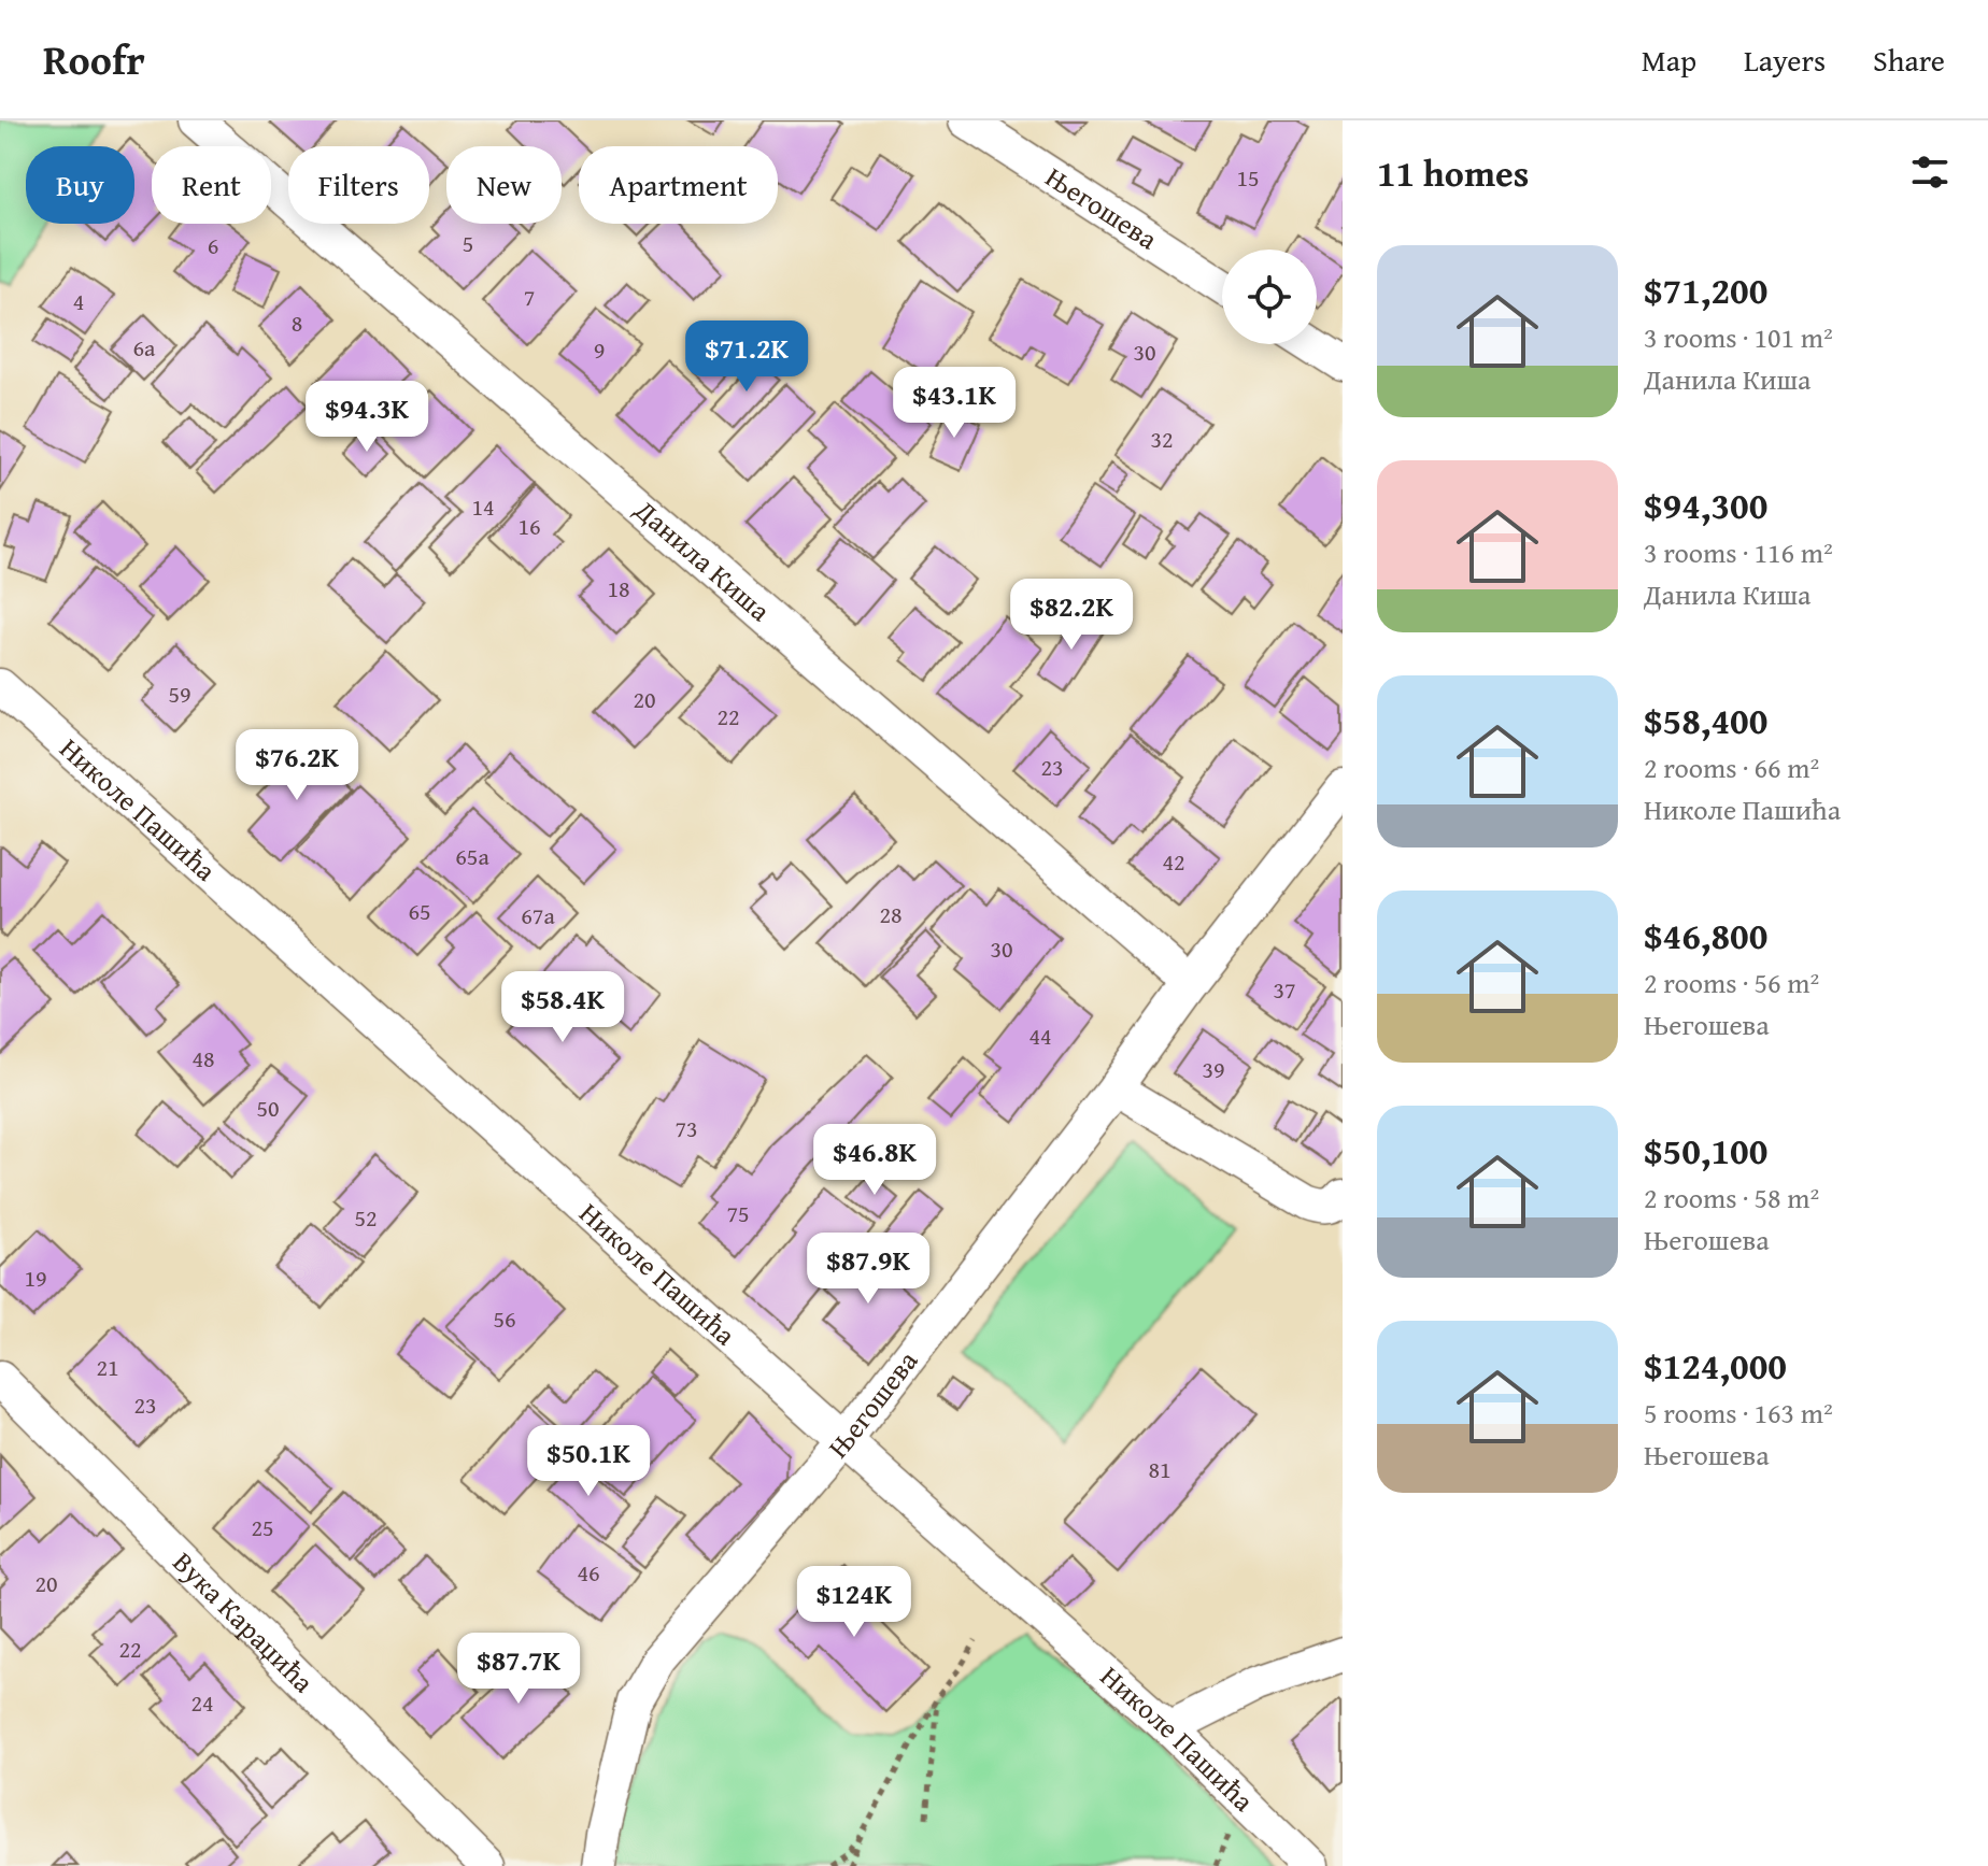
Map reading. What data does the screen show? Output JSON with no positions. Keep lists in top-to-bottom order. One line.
{"streets":{"street":["Његошева","Данила Киша","Николе Пашића","Вука Караџића"]},"crossings":[["Његошева","Данила Киша"],["Његошева","Николе Пашића"]],"house_numbers":["15","5","6","7","4","8","6a","9","30","32","14","16","18","59","20","22","23","65a","42","65","28","67a","30","37","44","48","39","50","73","75","52","19","56","21","23","81","25","46","20","22","24"],"page":{"header":"Roofr","nav":["Map","Layers","Share"],"heading":"11 homes","chip":["Buy","Rent","Filters","New","Apartment"],"list":[{"name":"$71,200","note":"3 rooms · 101 m² · Данила Киша"},{"name":"$94,300","note":"3 rooms · 116 m² · Данила Киша"},{"name":"$58,400","note":"2 rooms · 66 m² · Николе Пашића"},{"name":"$46,800","note":"2 rooms · 56 m² · Његошева"},{"name":"$50,100","note":"2 rooms · 58 m² · Његошева"},{"name":"$124,000","note":"5 rooms · 163 m² · Његошева"}],"price":["$71.2K","$43.1K","$94.3K","$82.2K","$76.2K","$58.4K","$46.8K","$87.9K","$50.1K","$124K","$87.7K"]}}
